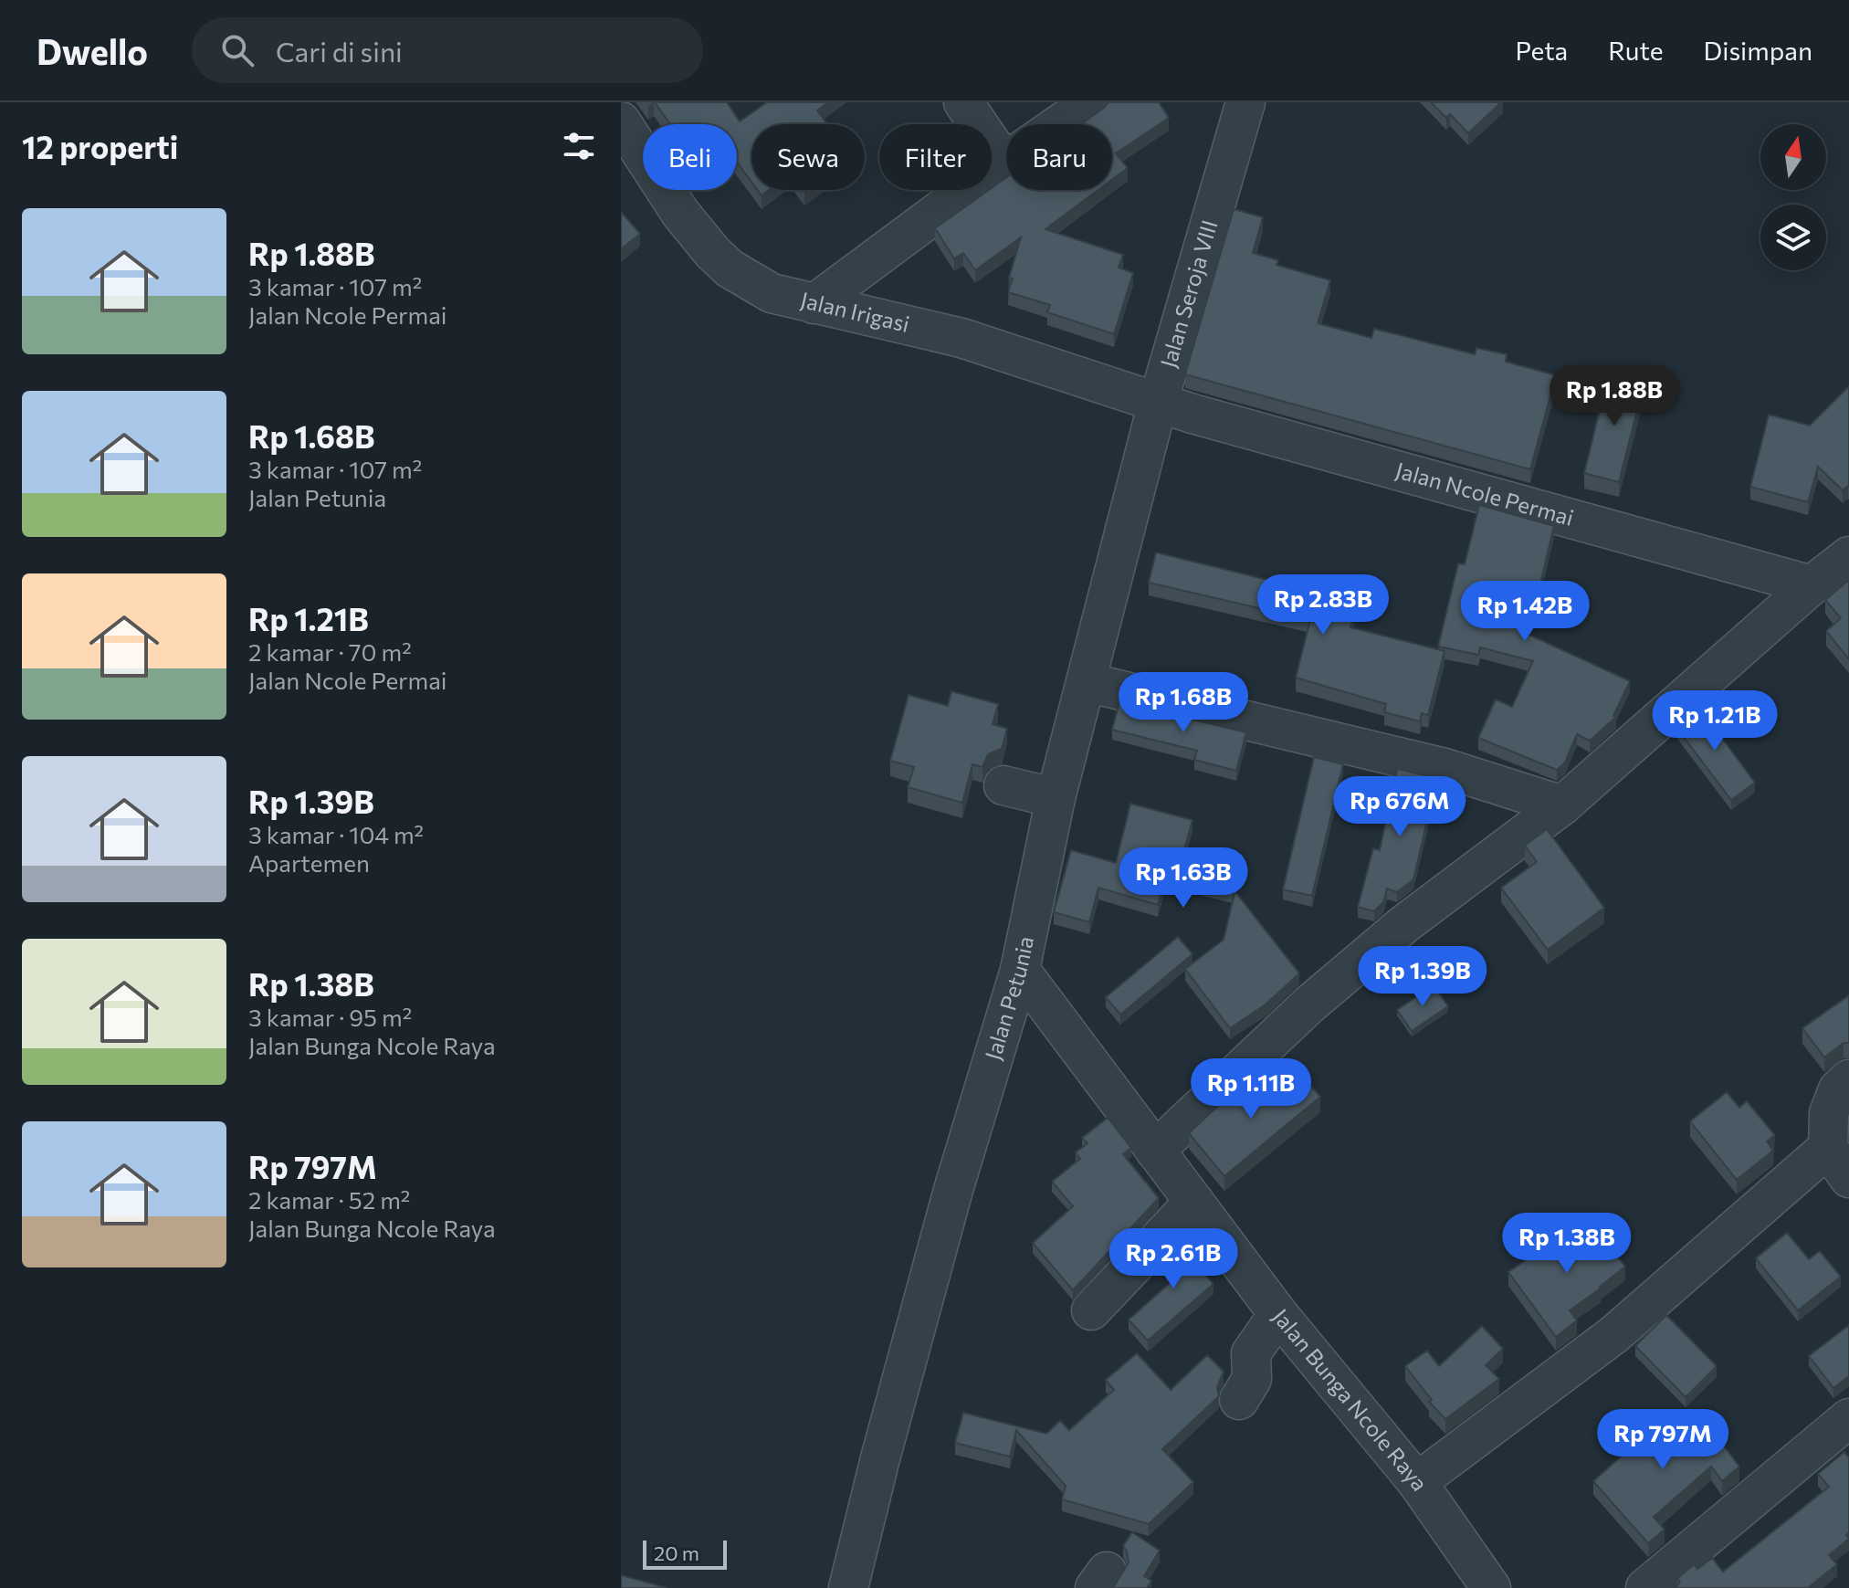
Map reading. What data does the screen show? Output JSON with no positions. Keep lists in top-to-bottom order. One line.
{"streets":{"street":["Jalan Seroja VIII","Jalan Irigasi","Jalan Ncole Permai","Jalan Petunia","Jalan Bunga Ncole Raya"]},"crossings":[["Jalan Seroja VIII","Jalan Irigasi"],["Jalan Seroja VIII","Jalan Ncole Permai"],["Jalan Seroja VIII","Jalan Petunia"],["Jalan Irigasi","Jalan Ncole Permai"],["Jalan Irigasi","Jalan Petunia"],["Jalan Ncole Permai","Jalan Petunia"],["Jalan Petunia","Jalan Bunga Ncole Raya"]],"scale_bar":"20 m","north":"top","page":{"header":"Dwello","search":"Cari di sini","nav":["Peta","Rute","Disimpan"],"heading":"12 properti","chip":["Beli","Sewa","Filter","Baru"],"list":[{"name":"Rp 1.88B","note":"3 kamar · 107 m² · Jalan Ncole Permai"},{"name":"Rp 1.68B","note":"3 kamar · 107 m² · Jalan Petunia"},{"name":"Rp 1.21B","note":"2 kamar · 70 m² · Jalan Ncole Permai"},{"name":"Rp 1.39B","note":"3 kamar · 104 m² · Apartemen"},{"name":"Rp 1.38B","note":"3 kamar · 95 m² · Jalan Bunga Ncole Raya"},{"name":"Rp 797M","note":"2 kamar · 52 m² · Jalan Bunga Ncole Raya"}],"price":["Rp 1.88B","Rp 2.83B","Rp 1.42B","Rp 1.68B","Rp 1.21B","Rp 676M","Rp 1.63B","Rp 1.39B","Rp 1.11B","Rp 1.38B","Rp 2.61B","Rp 797M"],"scale":"20 m"}}
